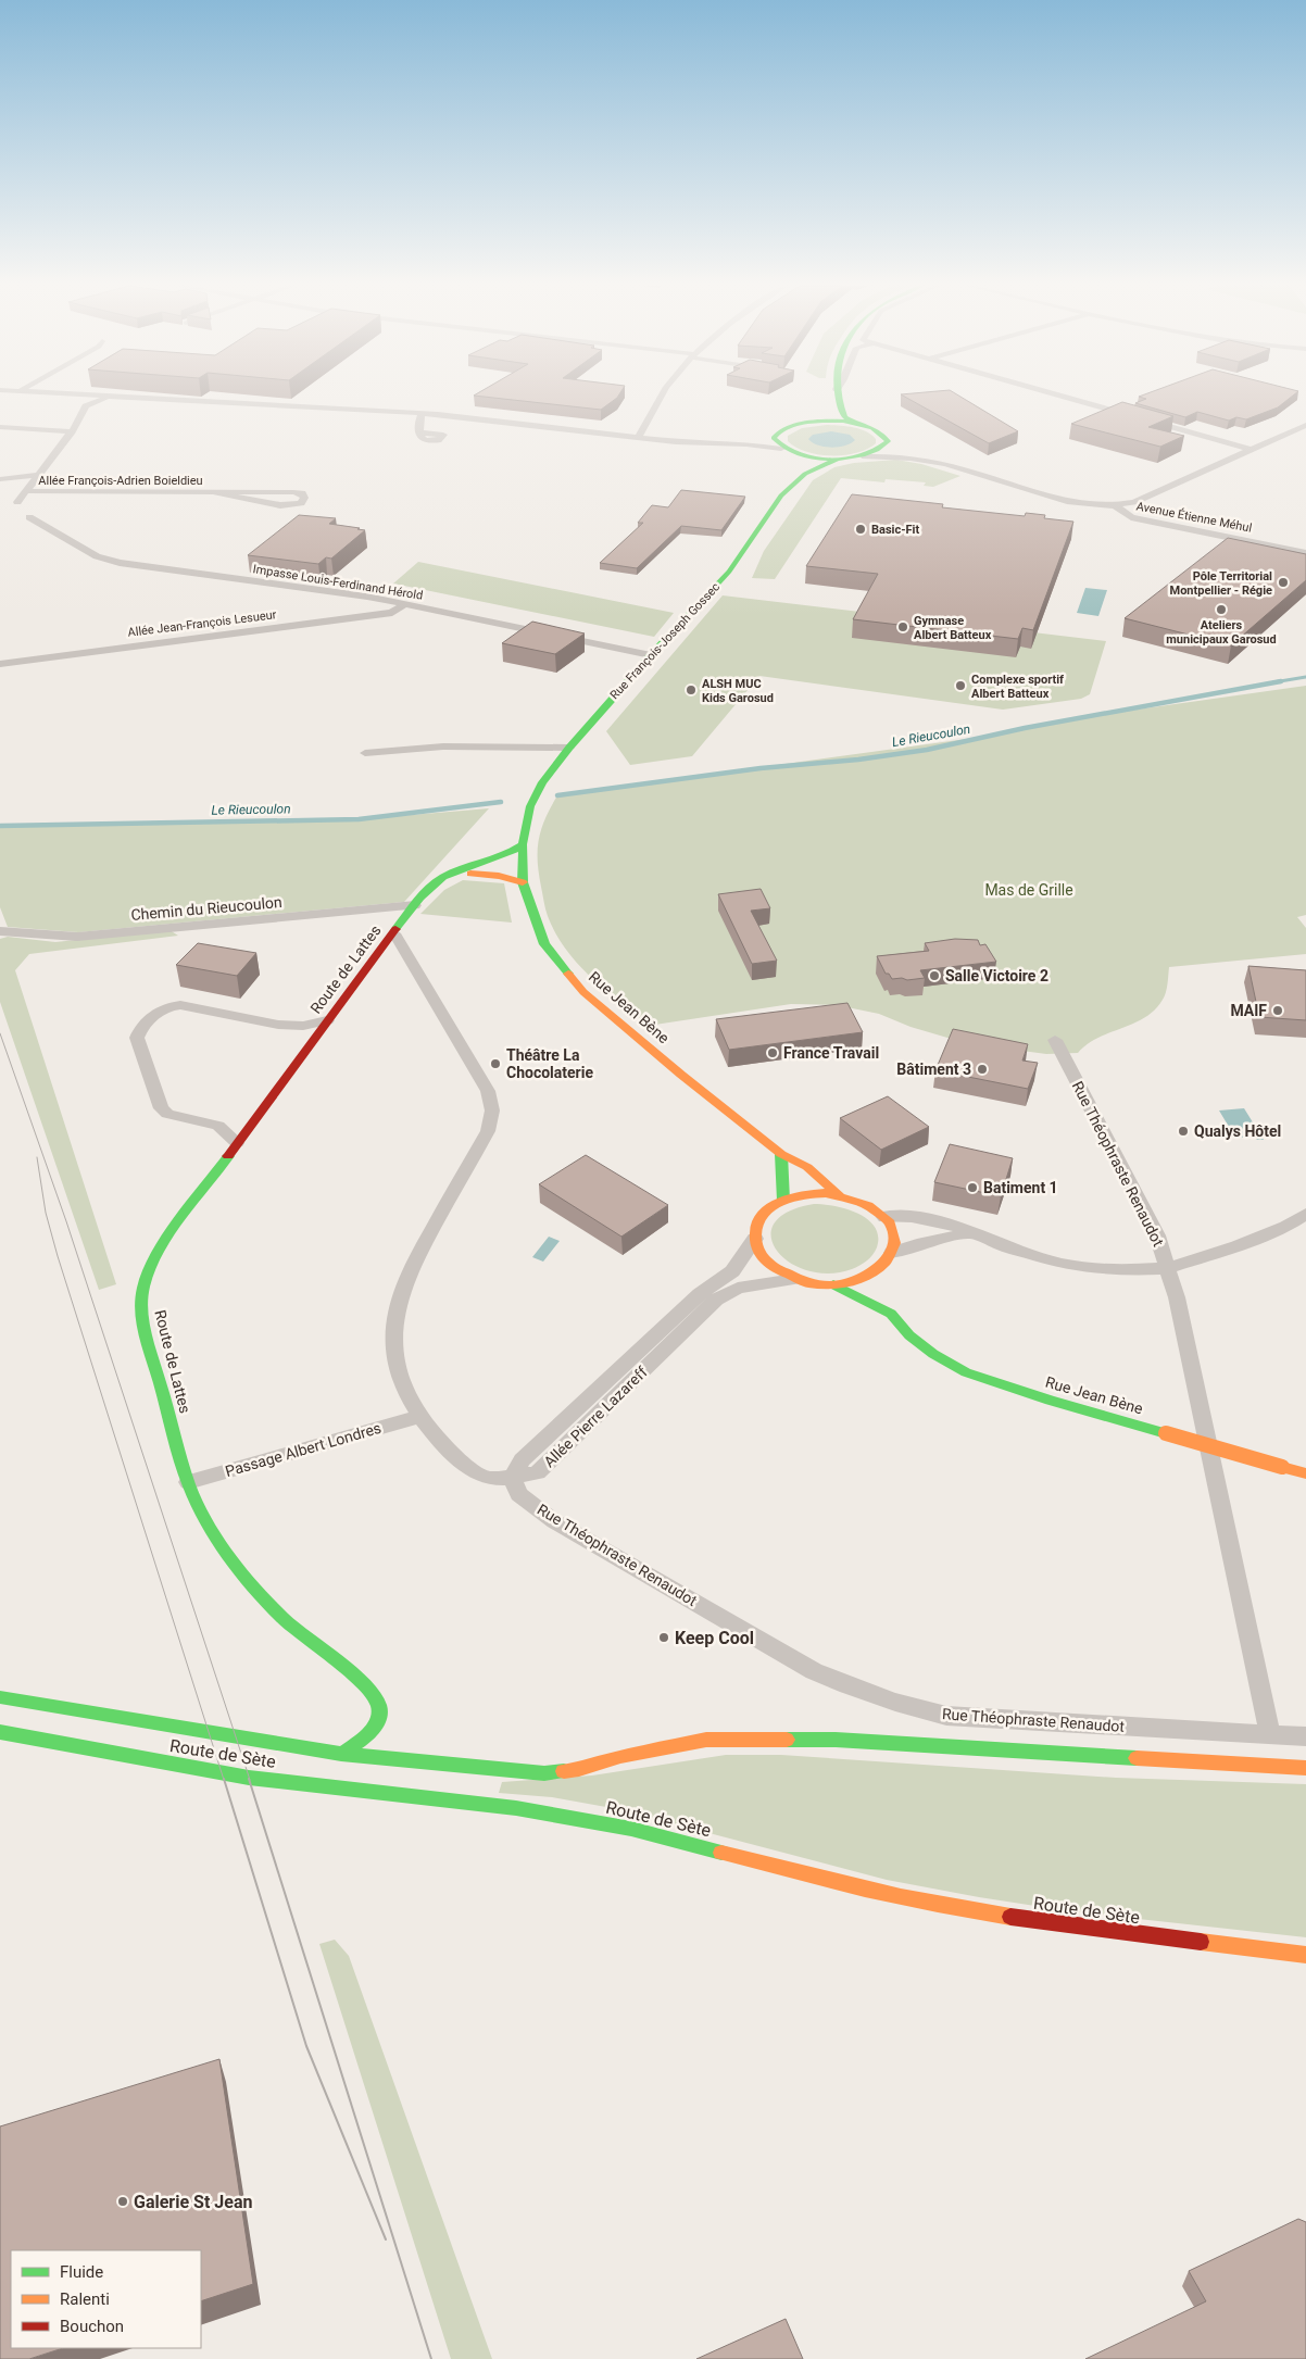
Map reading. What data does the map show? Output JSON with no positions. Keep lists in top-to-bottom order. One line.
{"streets":{"main road":["Rue François-Joseph Gossec","Route de Lattes","Rue Jean Bène","Route de Sète"],"street":["Allée François-Adrien Boieldieu","Avenue Étienne Méhul","Impasse Louis-Ferdinand Hérold","Allée Jean-François Lesueur","Chemin du Rieucoulon","Rue Théophraste Renaudot","Allée Pierre Lazareff","Passage Albert Londres"]},"crossings":[["Impasse Louis-Ferdinand Hérold","Allée Jean-François Lesueur"],["Impasse Louis-Ferdinand Hérold","Rue François-Joseph Gossec"],["Rue François-Joseph Gossec","Rue Jean Bène"],["Chemin du Rieucoulon","Route de Lattes"],["Route de Lattes","Rue Jean Bène"],["Route de Lattes","Passage Albert Londres"],["Route de Lattes","Route de Sète"],["Rue Jean Bène","Allée Pierre Lazareff"],["Rue Théophraste Renaudot","Allée Pierre Lazareff"]],"water":["Le Rieucoulon"],"parks":["Mas de Grille"],"places":["Basic-Fit","Pôle Territorial Montpellier - Régie","Ateliers municipaux Garosud","Gymnase Albert Batteux","Complexe sportif Albert Batteux","ALSH MUC Kids Garosud","Salle Victoire 2","MAIF","France Travail","Théâtre La Chocolaterie","Bâtiment 3","Qualys Hôtel","Batiment 1","Keep Cool","Galerie St Jean"],"legend":["Fluide","Ralenti","Bouchon"]}
